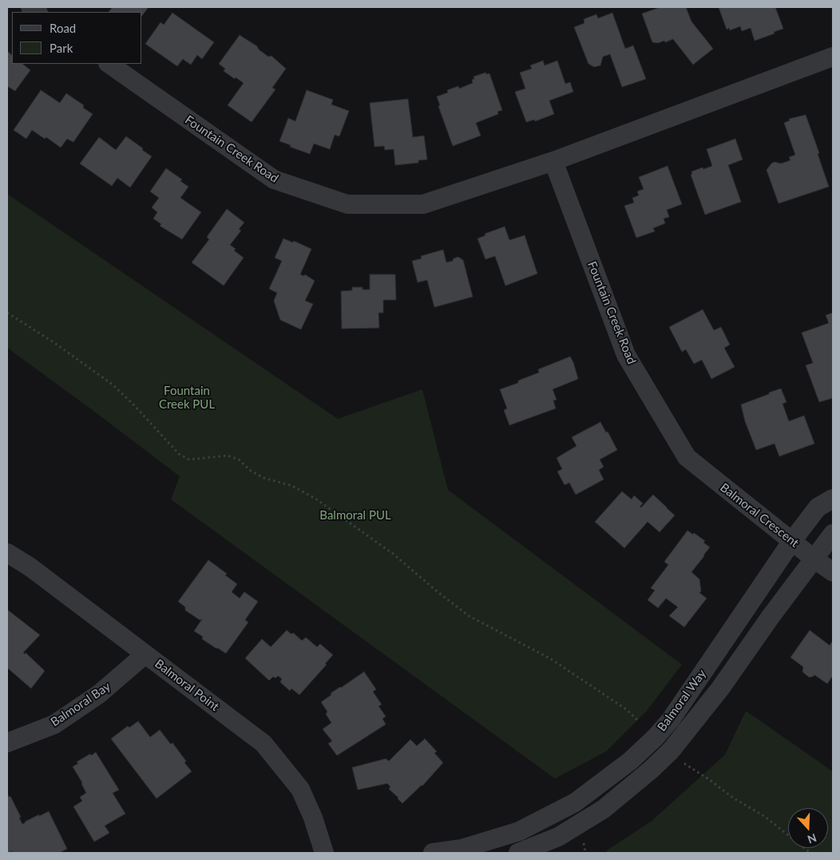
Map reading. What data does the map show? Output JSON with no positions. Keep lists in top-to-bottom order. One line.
{"streets":{"street":["Fountain Creek Road","Balmoral Crescent","Balmoral Point","Balmoral Way","Balmoral Bay"]},"crossings":[["Fountain Creek Road","Balmoral Crescent"],["Balmoral Crescent","Balmoral Way"],["Balmoral Point","Balmoral Bay"]],"parks":["Fountain Creek PUL","Balmoral PUL"],"legend":["Road","Park"],"north":"bottom"}
